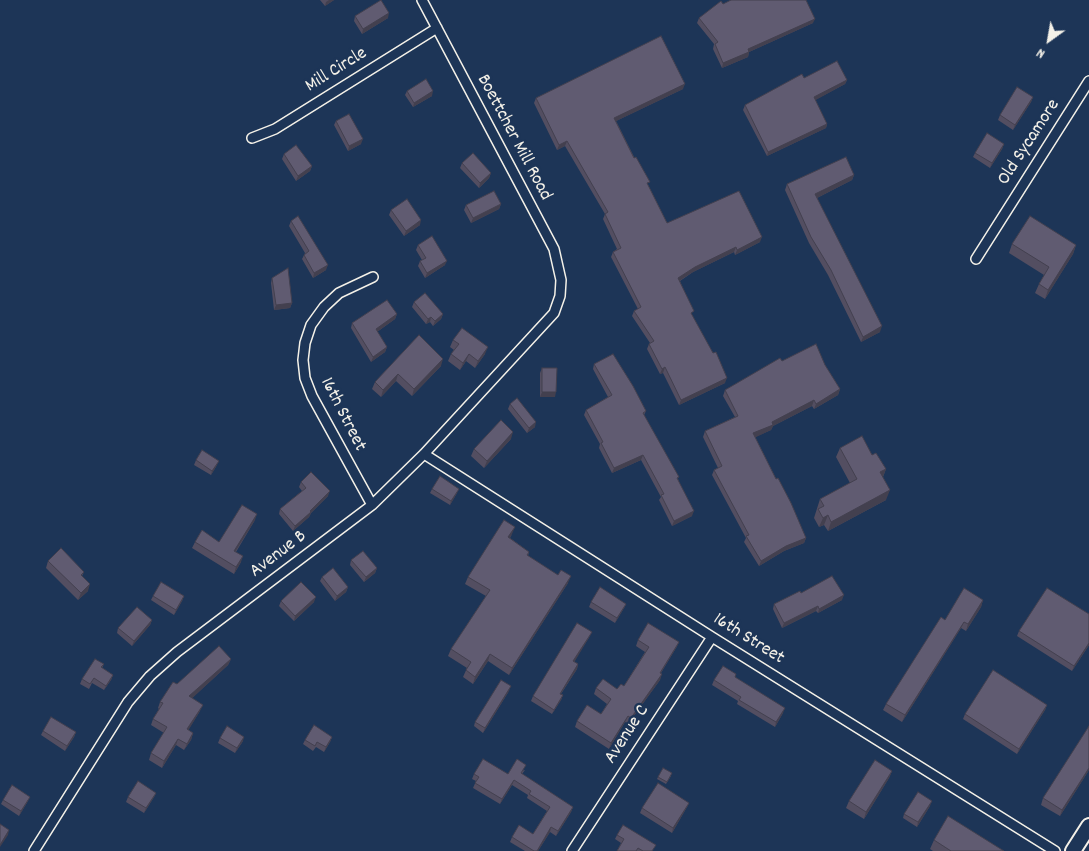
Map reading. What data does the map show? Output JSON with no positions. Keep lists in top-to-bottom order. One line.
{"streets":{"street":["Mill Circle","Boettcher Mill Road","Old Sycamore","16th Street","Avenue B","Avenue C"]},"crossings":[["Mill Circle","Boettcher Mill Road"],["Boettcher Mill Road","Avenue B"],["16th Street","Avenue B"],["16th Street","Avenue C"]],"north":"bottom left"}
